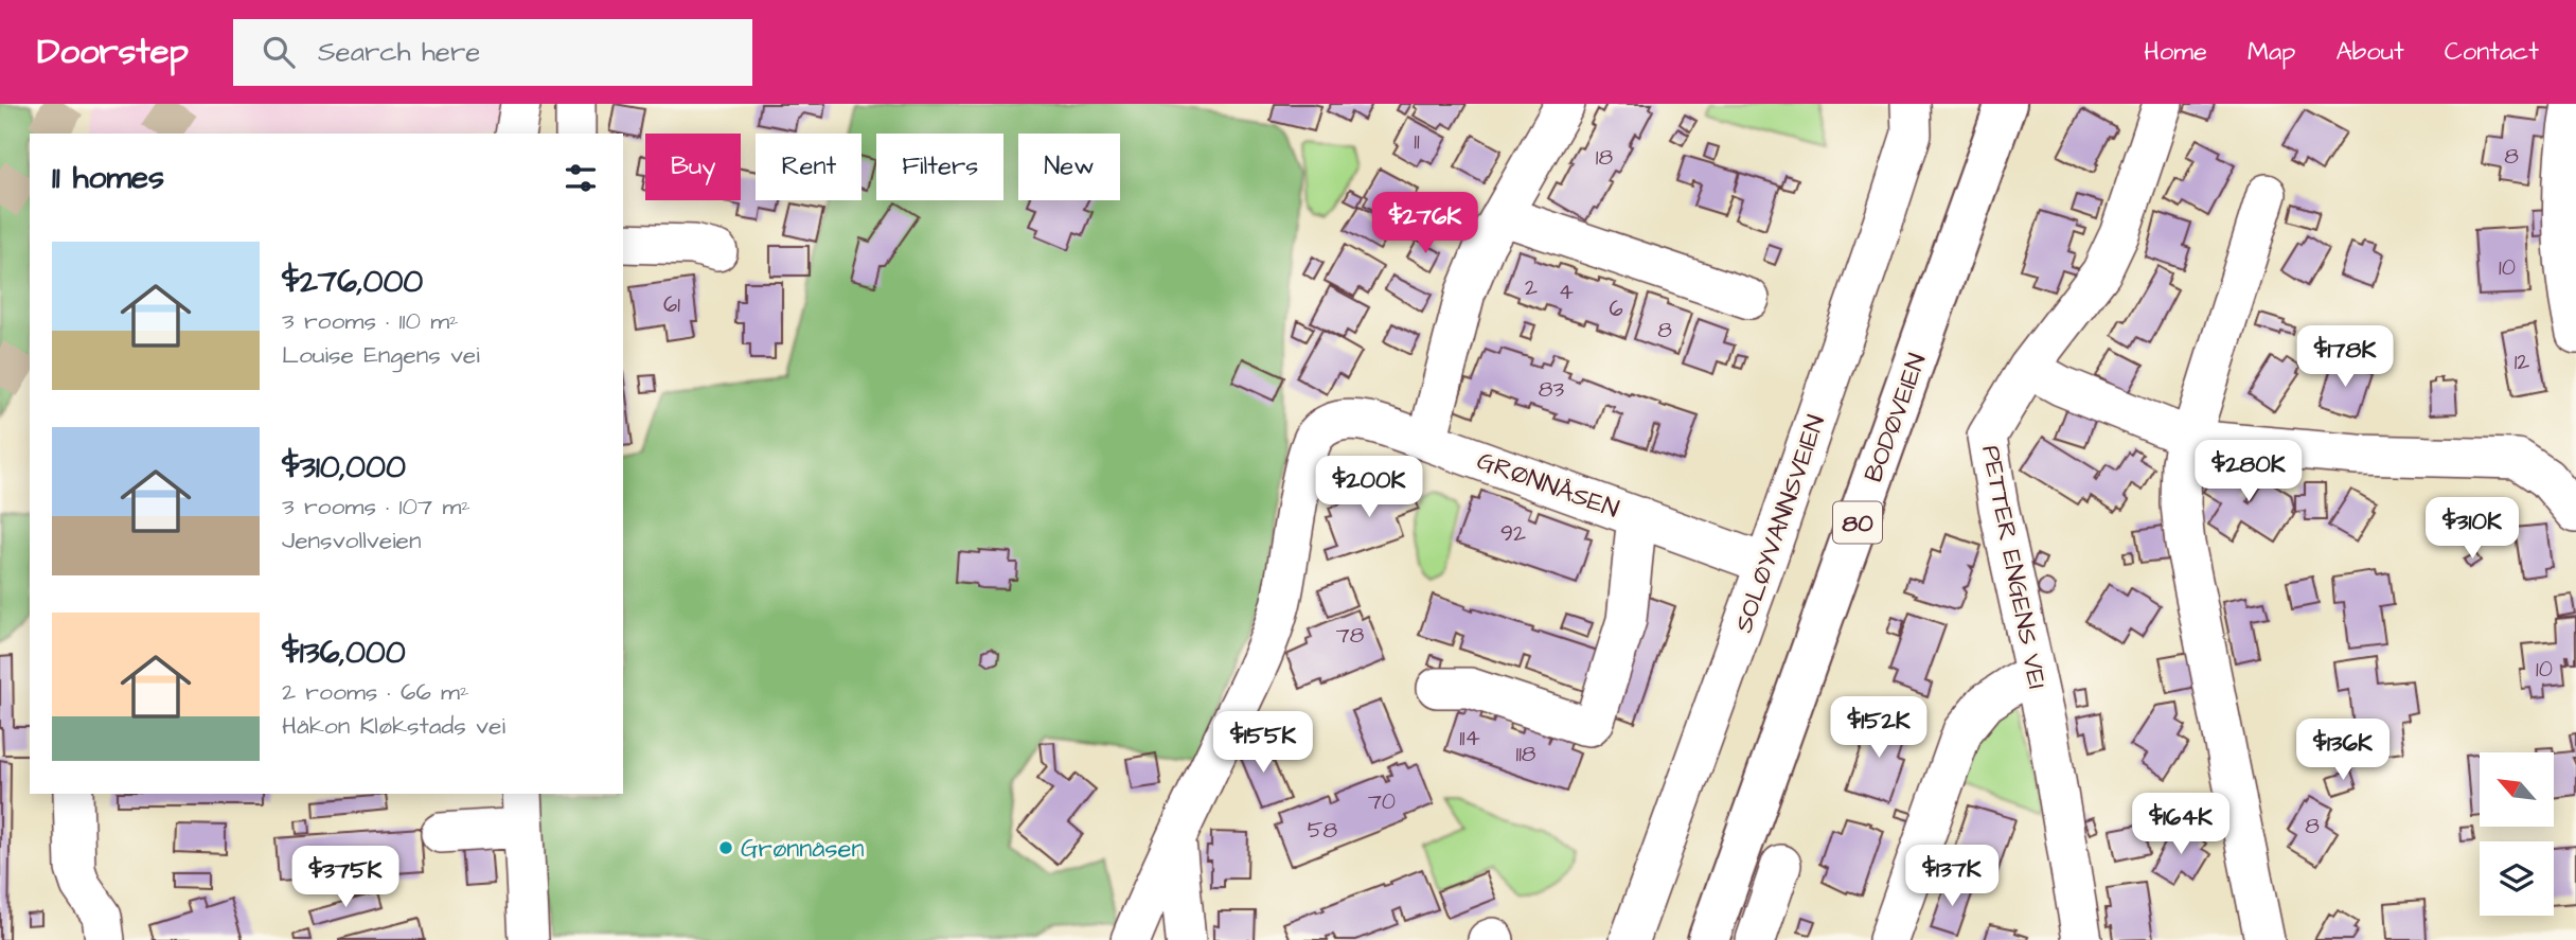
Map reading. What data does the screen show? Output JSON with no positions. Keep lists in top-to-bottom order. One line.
{"streets":{"main road":["BODØVEIEN","80"],"street":["GRØNNÅSEN","SOLØYVANNSVEIEN","PETTER ENGENS VEI"]},"crossings":[["GRØNNÅSEN","SOLØYVANNSVEIEN"]],"places":["Grønnåsen"],"house_numbers":["11","8","18","10","2","4","61","6","8","12","83","92","78","10","114","118","70","8","58"],"north":"top left","page":{"header":"Doorstep","search":"Search here","nav":["Home","Map","About","Contact"],"chip":["Buy","Rent","Filters","New"],"heading":"11 homes","price":["$276K","$178K","$280K","$200K","$310K","$152K","$155K","$136K","$164K","$137K","$375K"],"list":[{"name":"$276,000","note":"3 rooms · 110 m² · Louise Engens vei"},{"name":"$310,000","note":"3 rooms · 107 m² · Jensvollveien"},{"name":"$136,000","note":"2 rooms · 66 m² · Håkon Kløkstads vei"}]}}
